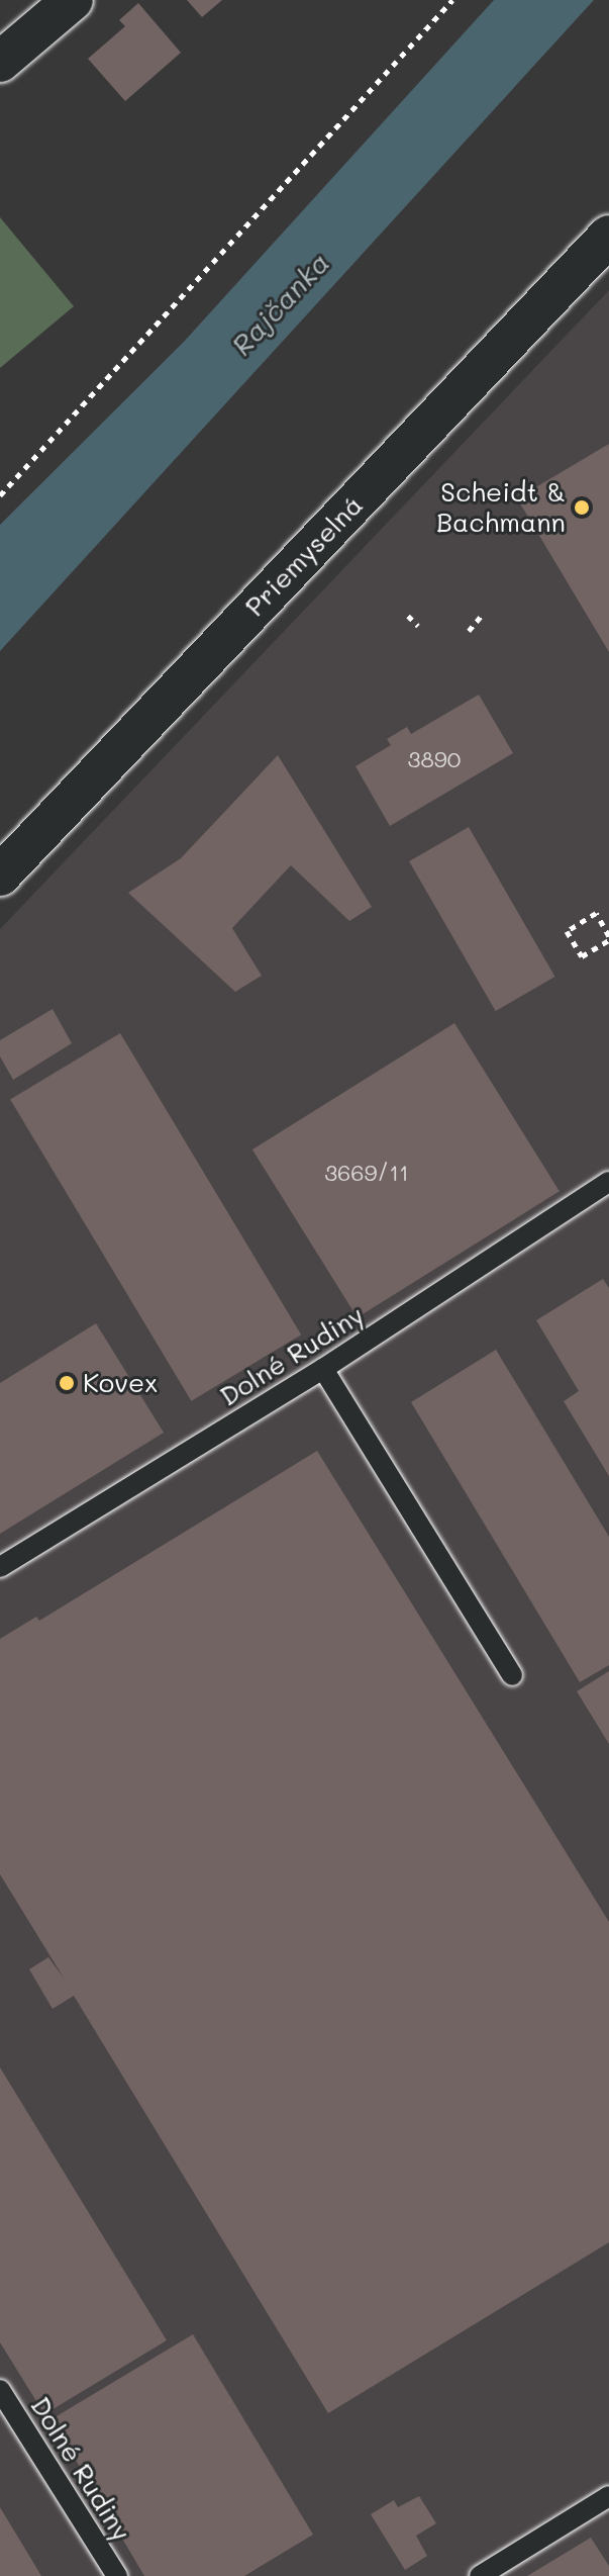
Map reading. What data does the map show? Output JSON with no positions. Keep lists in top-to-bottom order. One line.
{"streets":{"street":["Priemyselná"],"lane":["Dolné Rudiny"]},"water":["Rajčanka"],"places":["Scheidt & Bachmann","Kovex"],"house_numbers":["3890","3669/11"]}
